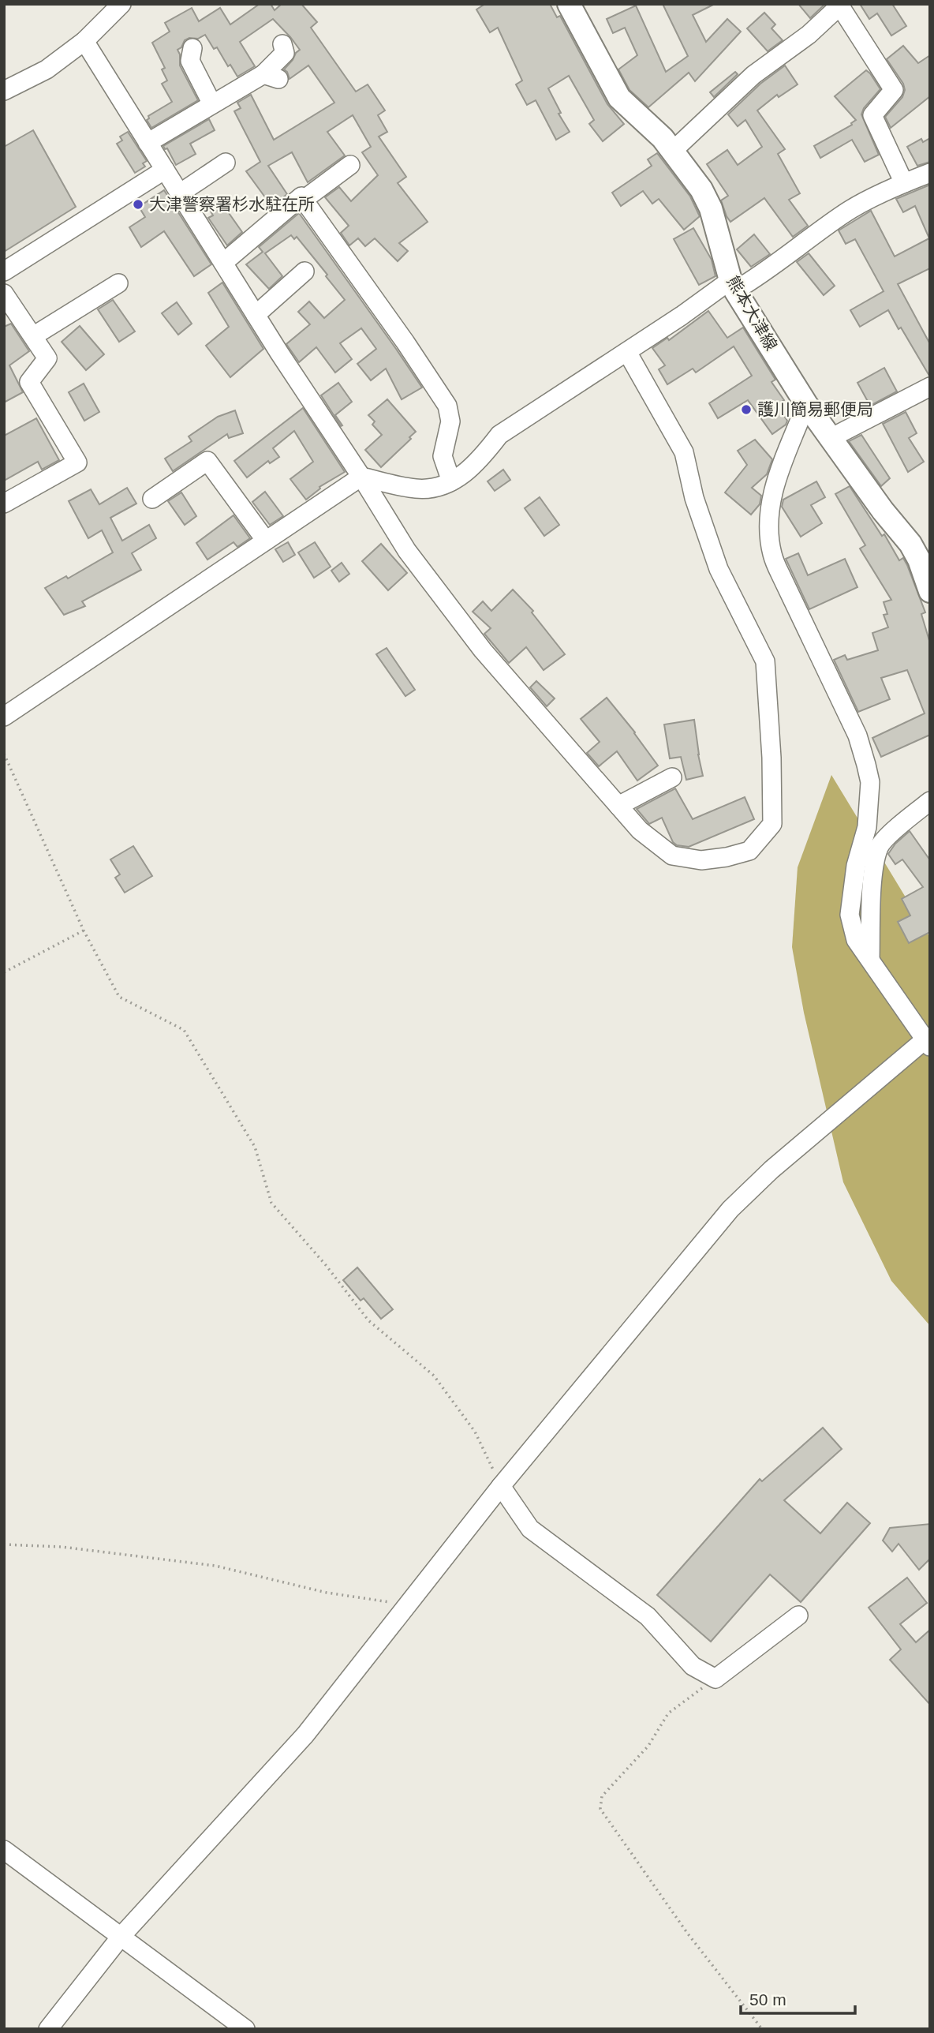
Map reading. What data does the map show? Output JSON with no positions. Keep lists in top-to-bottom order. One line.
{"streets":{"main road":["熊本大津線"]},"places":["大津警察署杉水駐在所","護川簡易郵便局"],"scale_bar":"50 m"}
